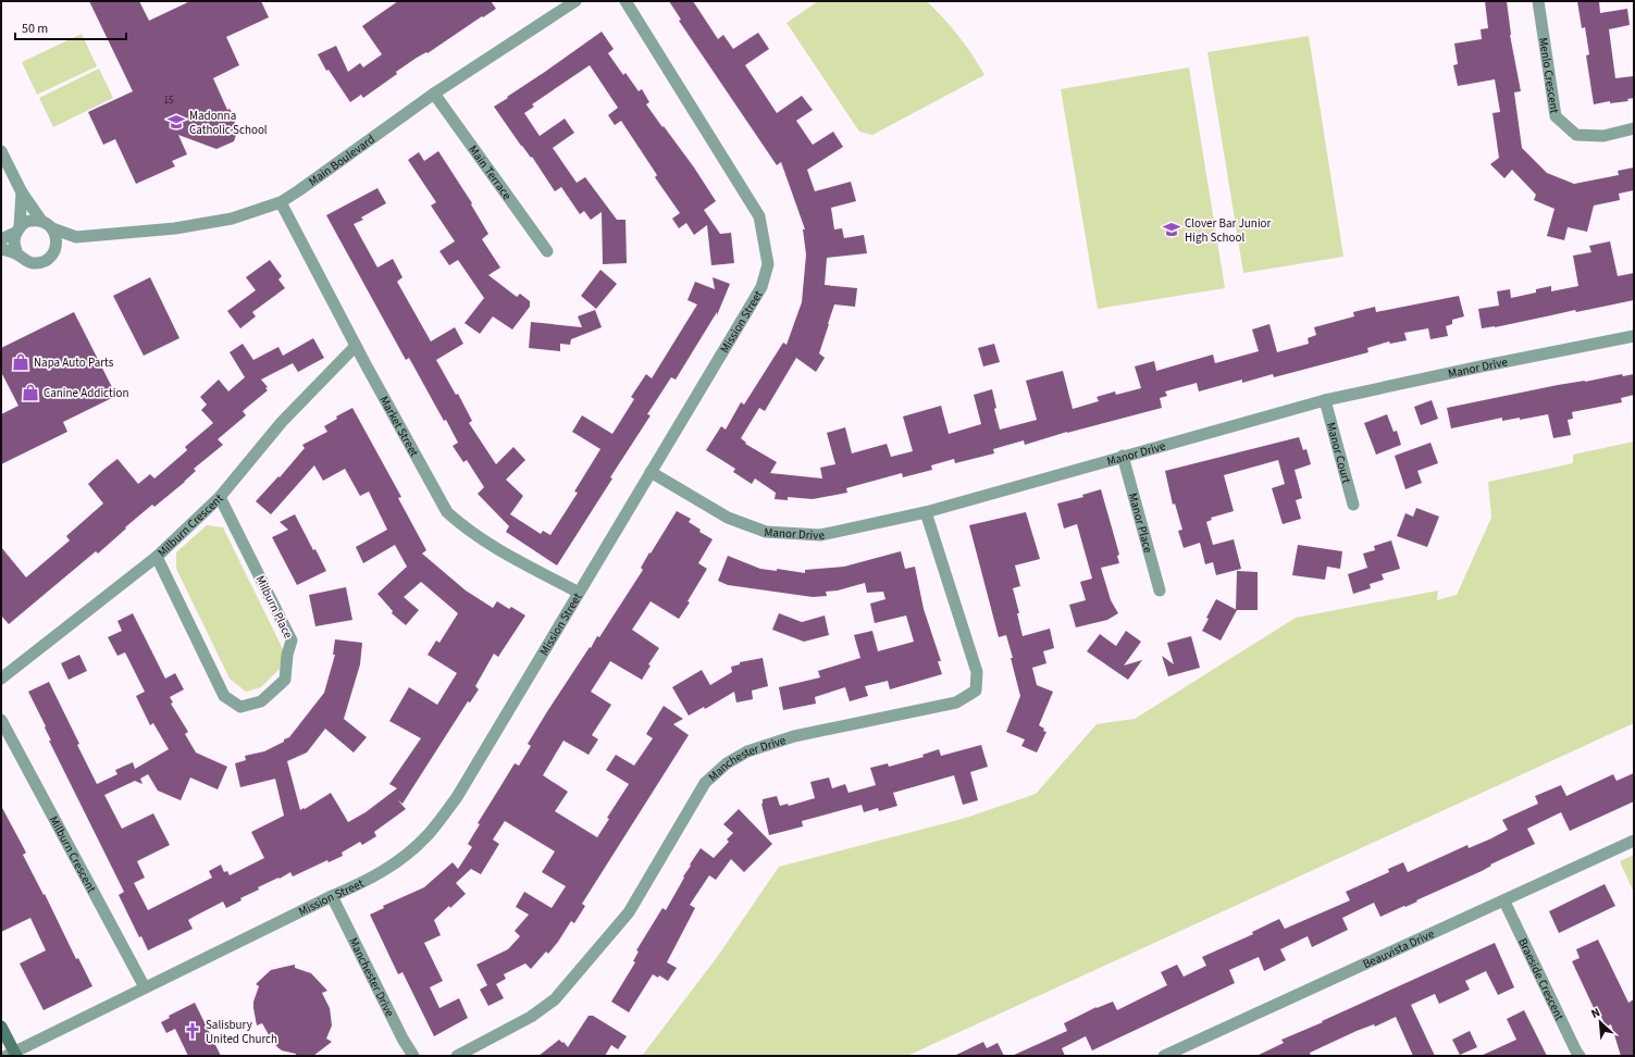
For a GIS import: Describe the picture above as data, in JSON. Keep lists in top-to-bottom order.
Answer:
{
  "streets": {
    "street": [
      "Menlo Crescent",
      "Main Boulevard",
      "Main Terrace",
      "Mission Street",
      "Manor Drive",
      "Market Street",
      "Manor Court",
      "Manor Place",
      "Milburn Crescent",
      "Milburn Place",
      "Manchester Drive",
      "Beauvista Drive",
      "Braeside Crescent"
    ]
  },
  "crossings": [
    ["Main Boulevard", "Main Terrace"],
    ["Main Boulevard", "Market Street"],
    ["Mission Street", "Manor Drive"],
    ["Mission Street", "Market Street"],
    ["Mission Street", "Milburn Crescent"],
    ["Mission Street", "Manchester Drive"],
    ["Manor Drive", "Manor Court"],
    ["Manor Drive", "Manor Place"],
    ["Manor Drive", "Manchester Drive"],
    ["Market Street", "Milburn Crescent"],
    ["Milburn Crescent", "Milburn Place"],
    ["Beauvista Drive", "Braeside Crescent"]
  ],
  "places": {
    "school or university": ["Madonna Catholic School", "Clover Bar Junior High School"],
    "shop": ["Napa Auto Parts", "Canine Addiction"],
    "church": ["Salisbury United Church"]
  },
  "house_numbers": ["15"],
  "scale_bar": "50 m",
  "north": "top left"
}
